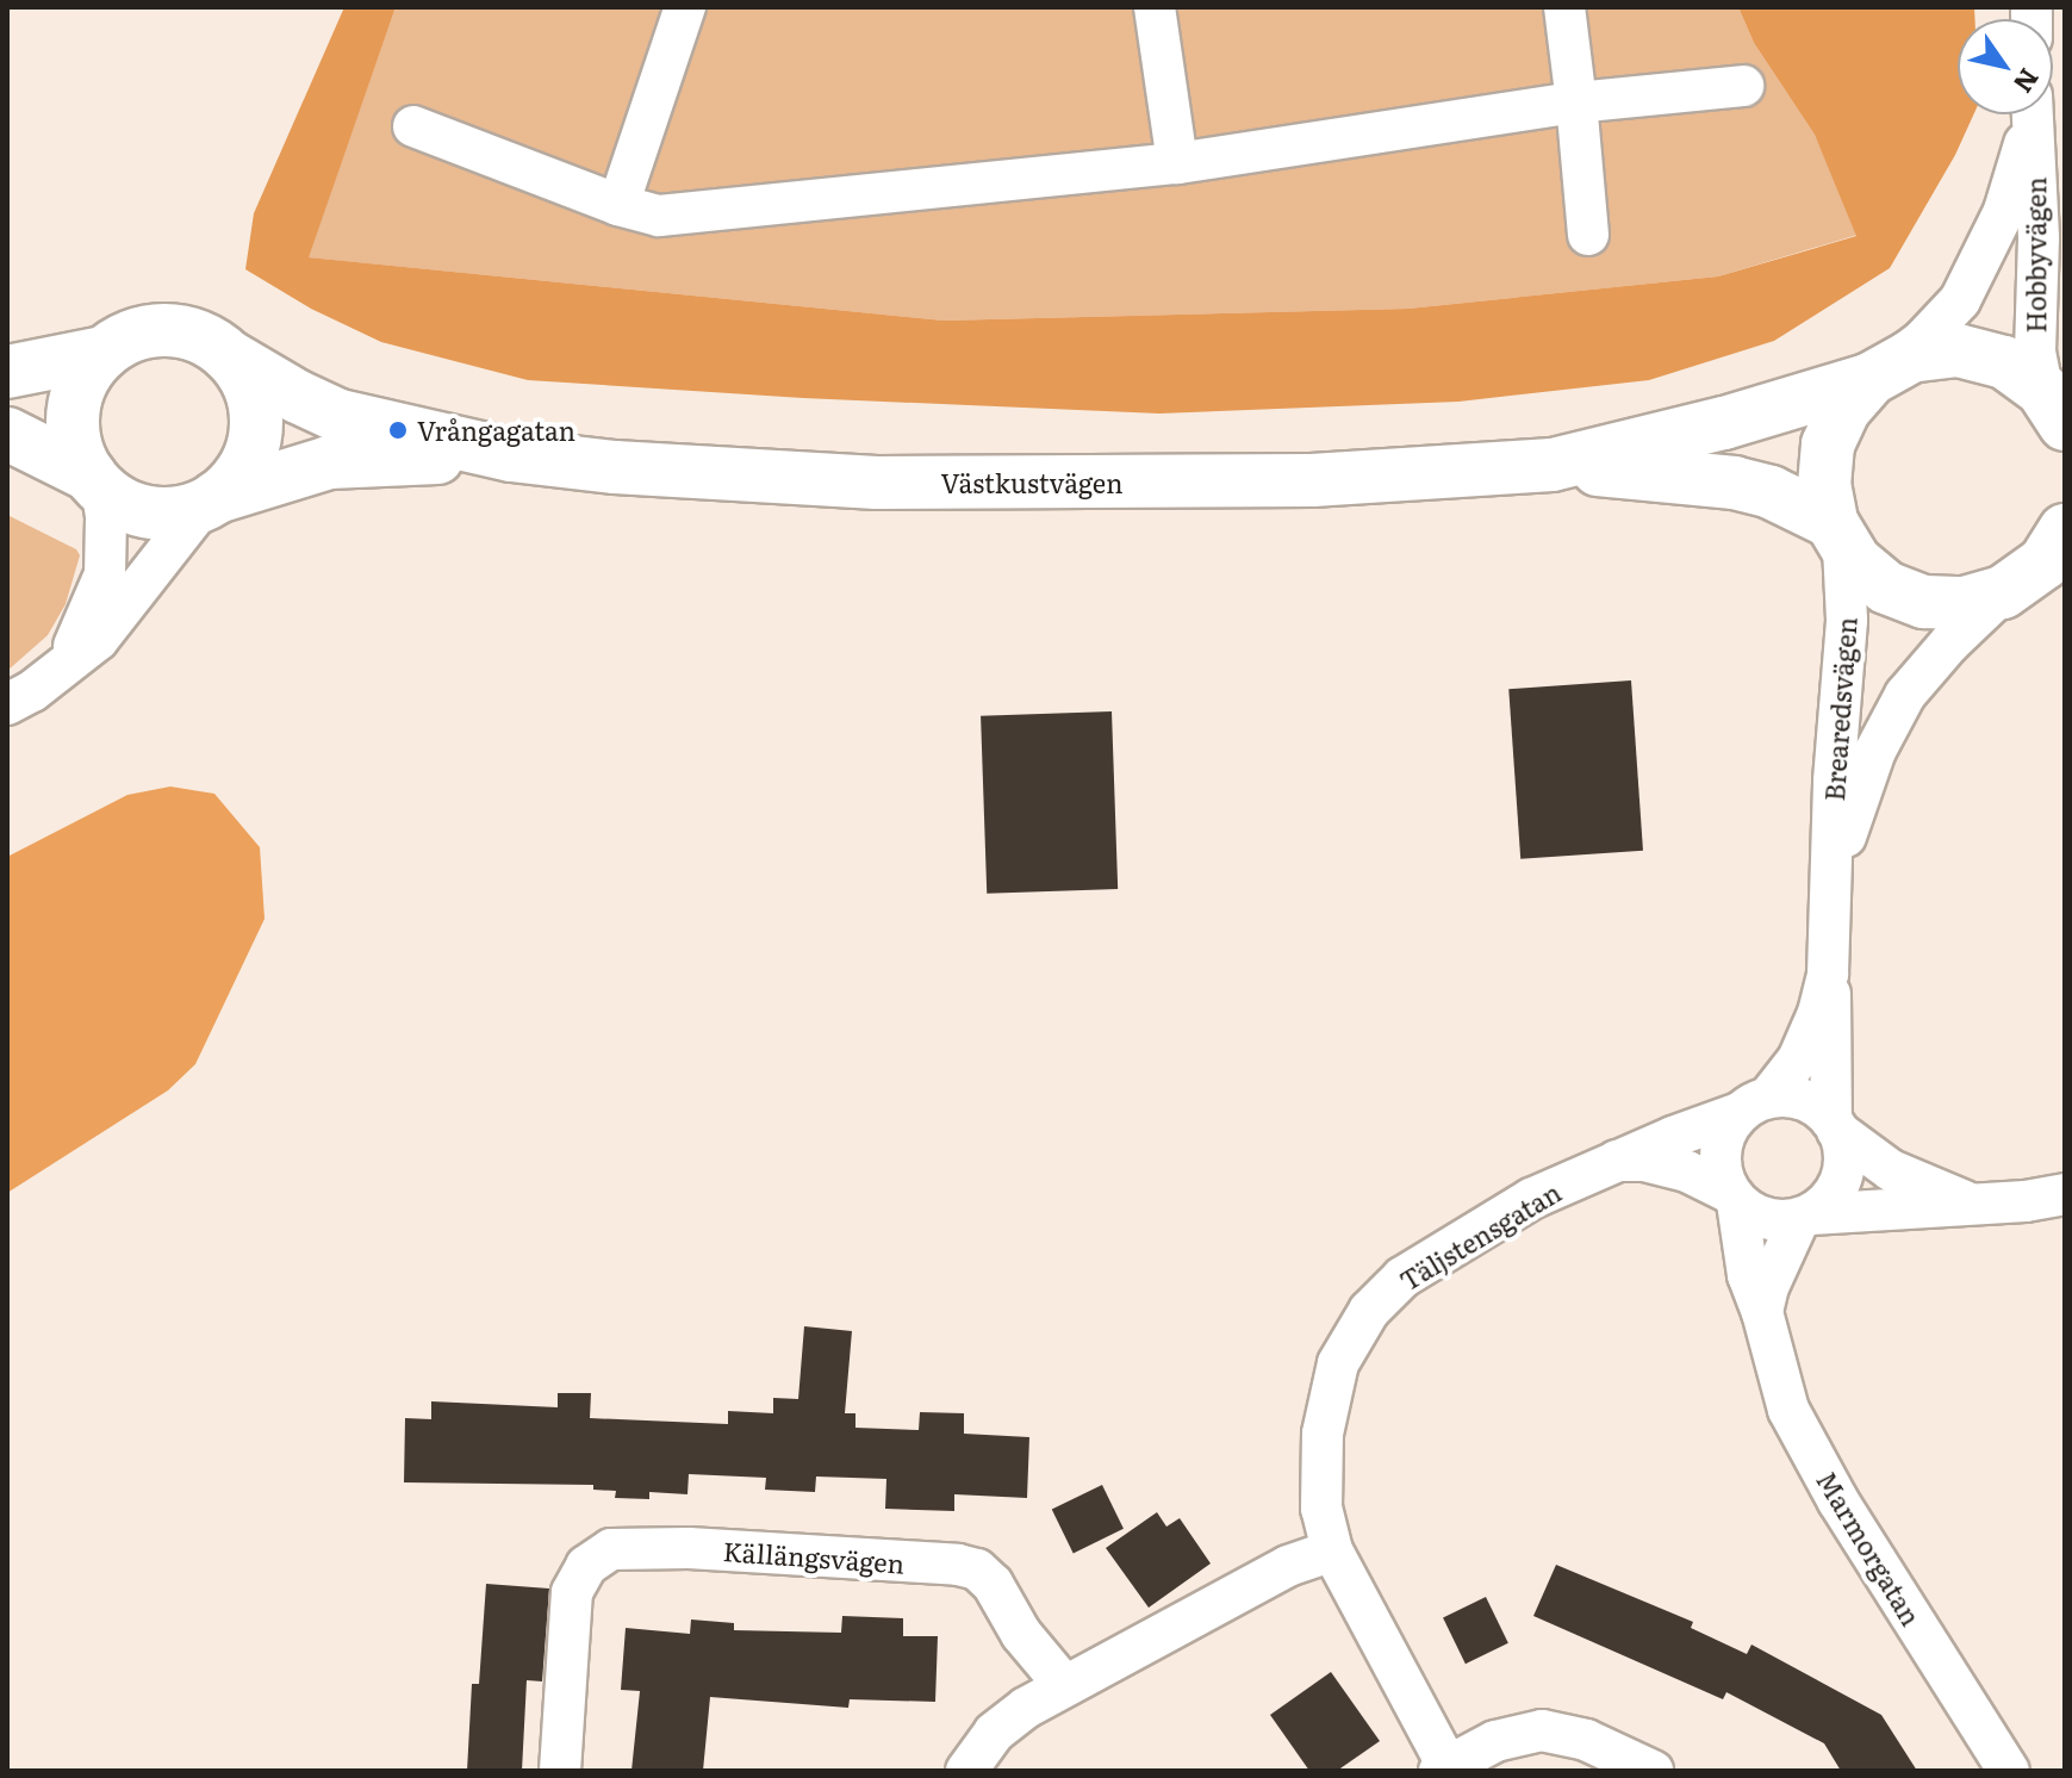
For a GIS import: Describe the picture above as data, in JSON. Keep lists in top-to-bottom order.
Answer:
{
  "streets": {
    "street": [
      "Hobbyvägen",
      "Västkustvägen",
      "Brearedsvägen",
      "Täljstensgatan",
      "Marmorgatan",
      "Källängsvägen"
    ]
  },
  "crossings": [
    ["Hobbyvägen", "Västkustvägen"],
    ["Västkustvägen", "Brearedsvägen"],
    ["Brearedsvägen", "Täljstensgatan"],
    ["Brearedsvägen", "Marmorgatan"],
    ["Täljstensgatan", "Marmorgatan"]
  ],
  "places": ["Vrångagatan"],
  "north": "bottom right"
}
